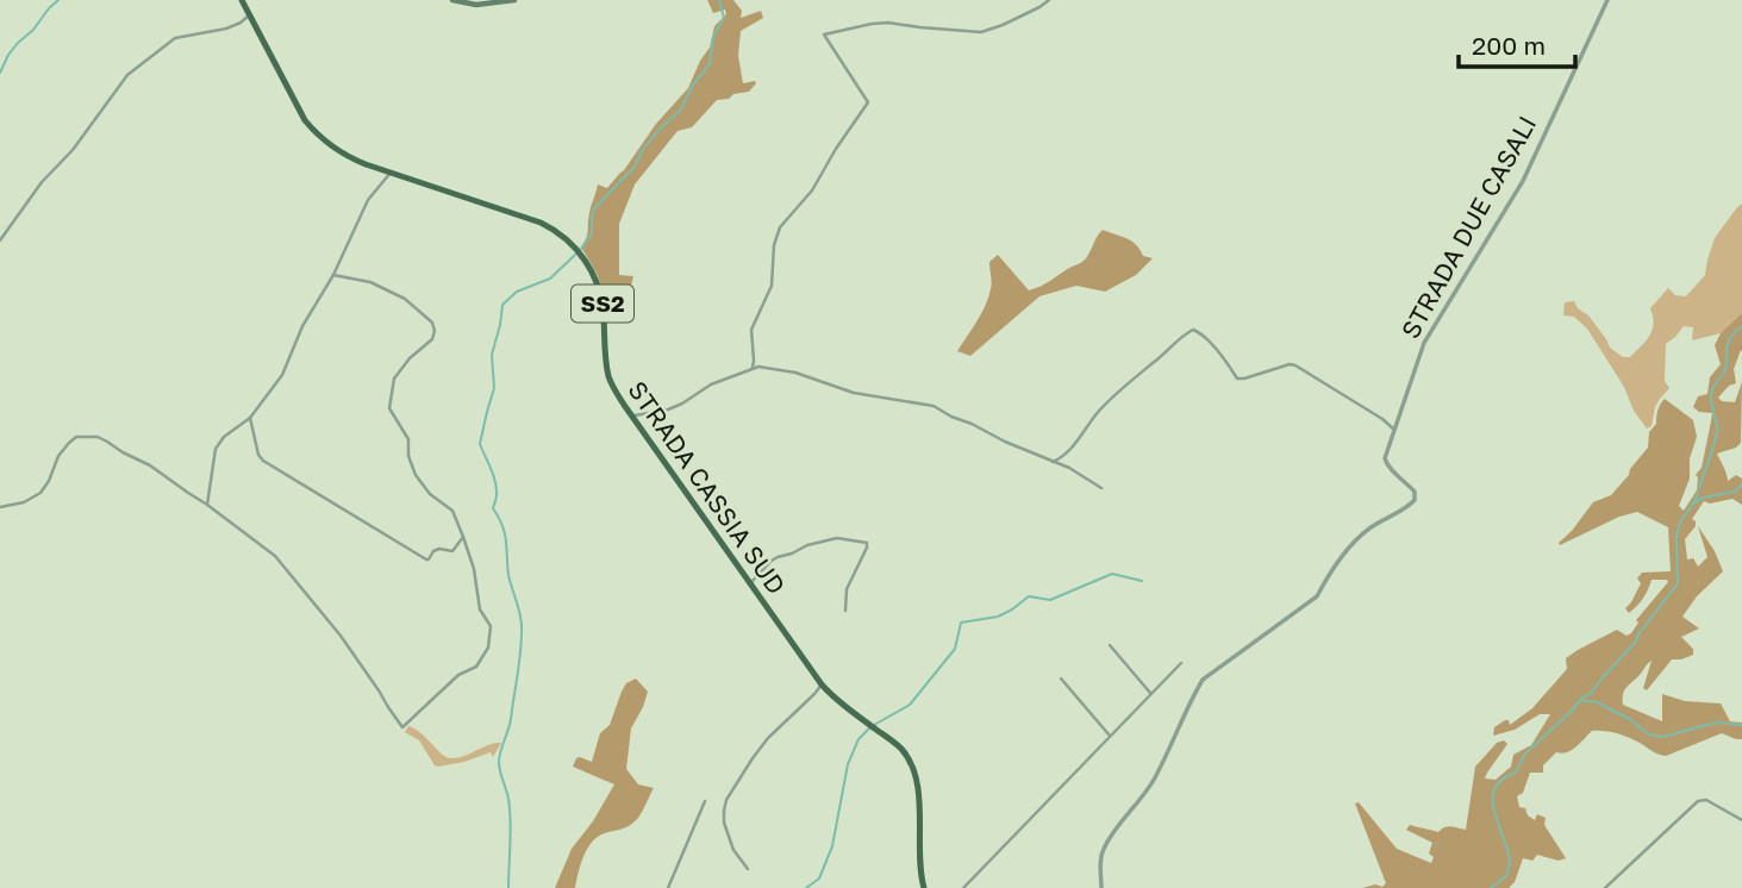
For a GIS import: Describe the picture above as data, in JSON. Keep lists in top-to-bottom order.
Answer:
{
  "streets": {
    "main road": ["SS2", "STRADA CASSIA SUD"],
    "street": ["STRADA DUE CASALI"]
  },
  "scale_bar": "200 m"
}
